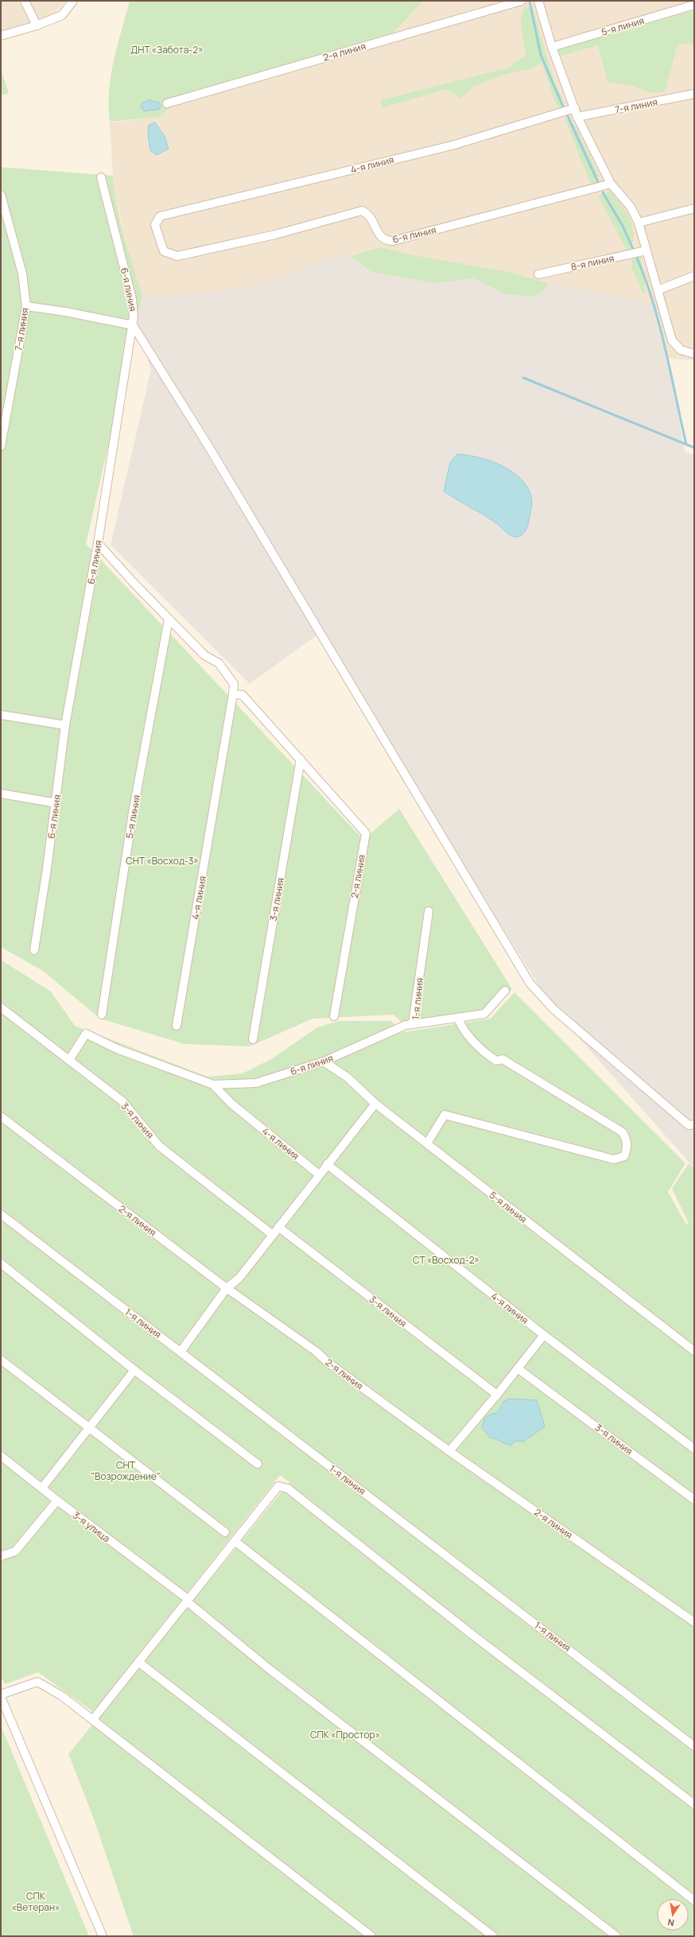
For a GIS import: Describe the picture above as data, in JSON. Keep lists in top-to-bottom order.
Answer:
{
  "streets": {
    "street": [
      "5-я линия",
      "2-я линия",
      "7-я линия",
      "4-я линия",
      "6-я линия",
      "8-я линия",
      "3-я линия",
      "1-я линия",
      "3-я улица"
    ]
  },
  "crossings": [
    ["5-я линия", "4-я линия"],
    ["5-я линия", "6-я линия"],
    ["2-я линия", "3-я линия"],
    ["4-я линия", "6-я линия"],
    ["4-я линия", "3-я линия"],
    ["6-я линия", "1-я линия"]
  ],
  "parks": [
    "ДНТ «Забота-2»",
    "СНТ «Восход-3»",
    "СТ «Восход-2»",
    "СНТ \"Возрождение\"",
    "СПК «Простор»",
    "СПК «Ветеран»"
  ],
  "north": "bottom"
}
